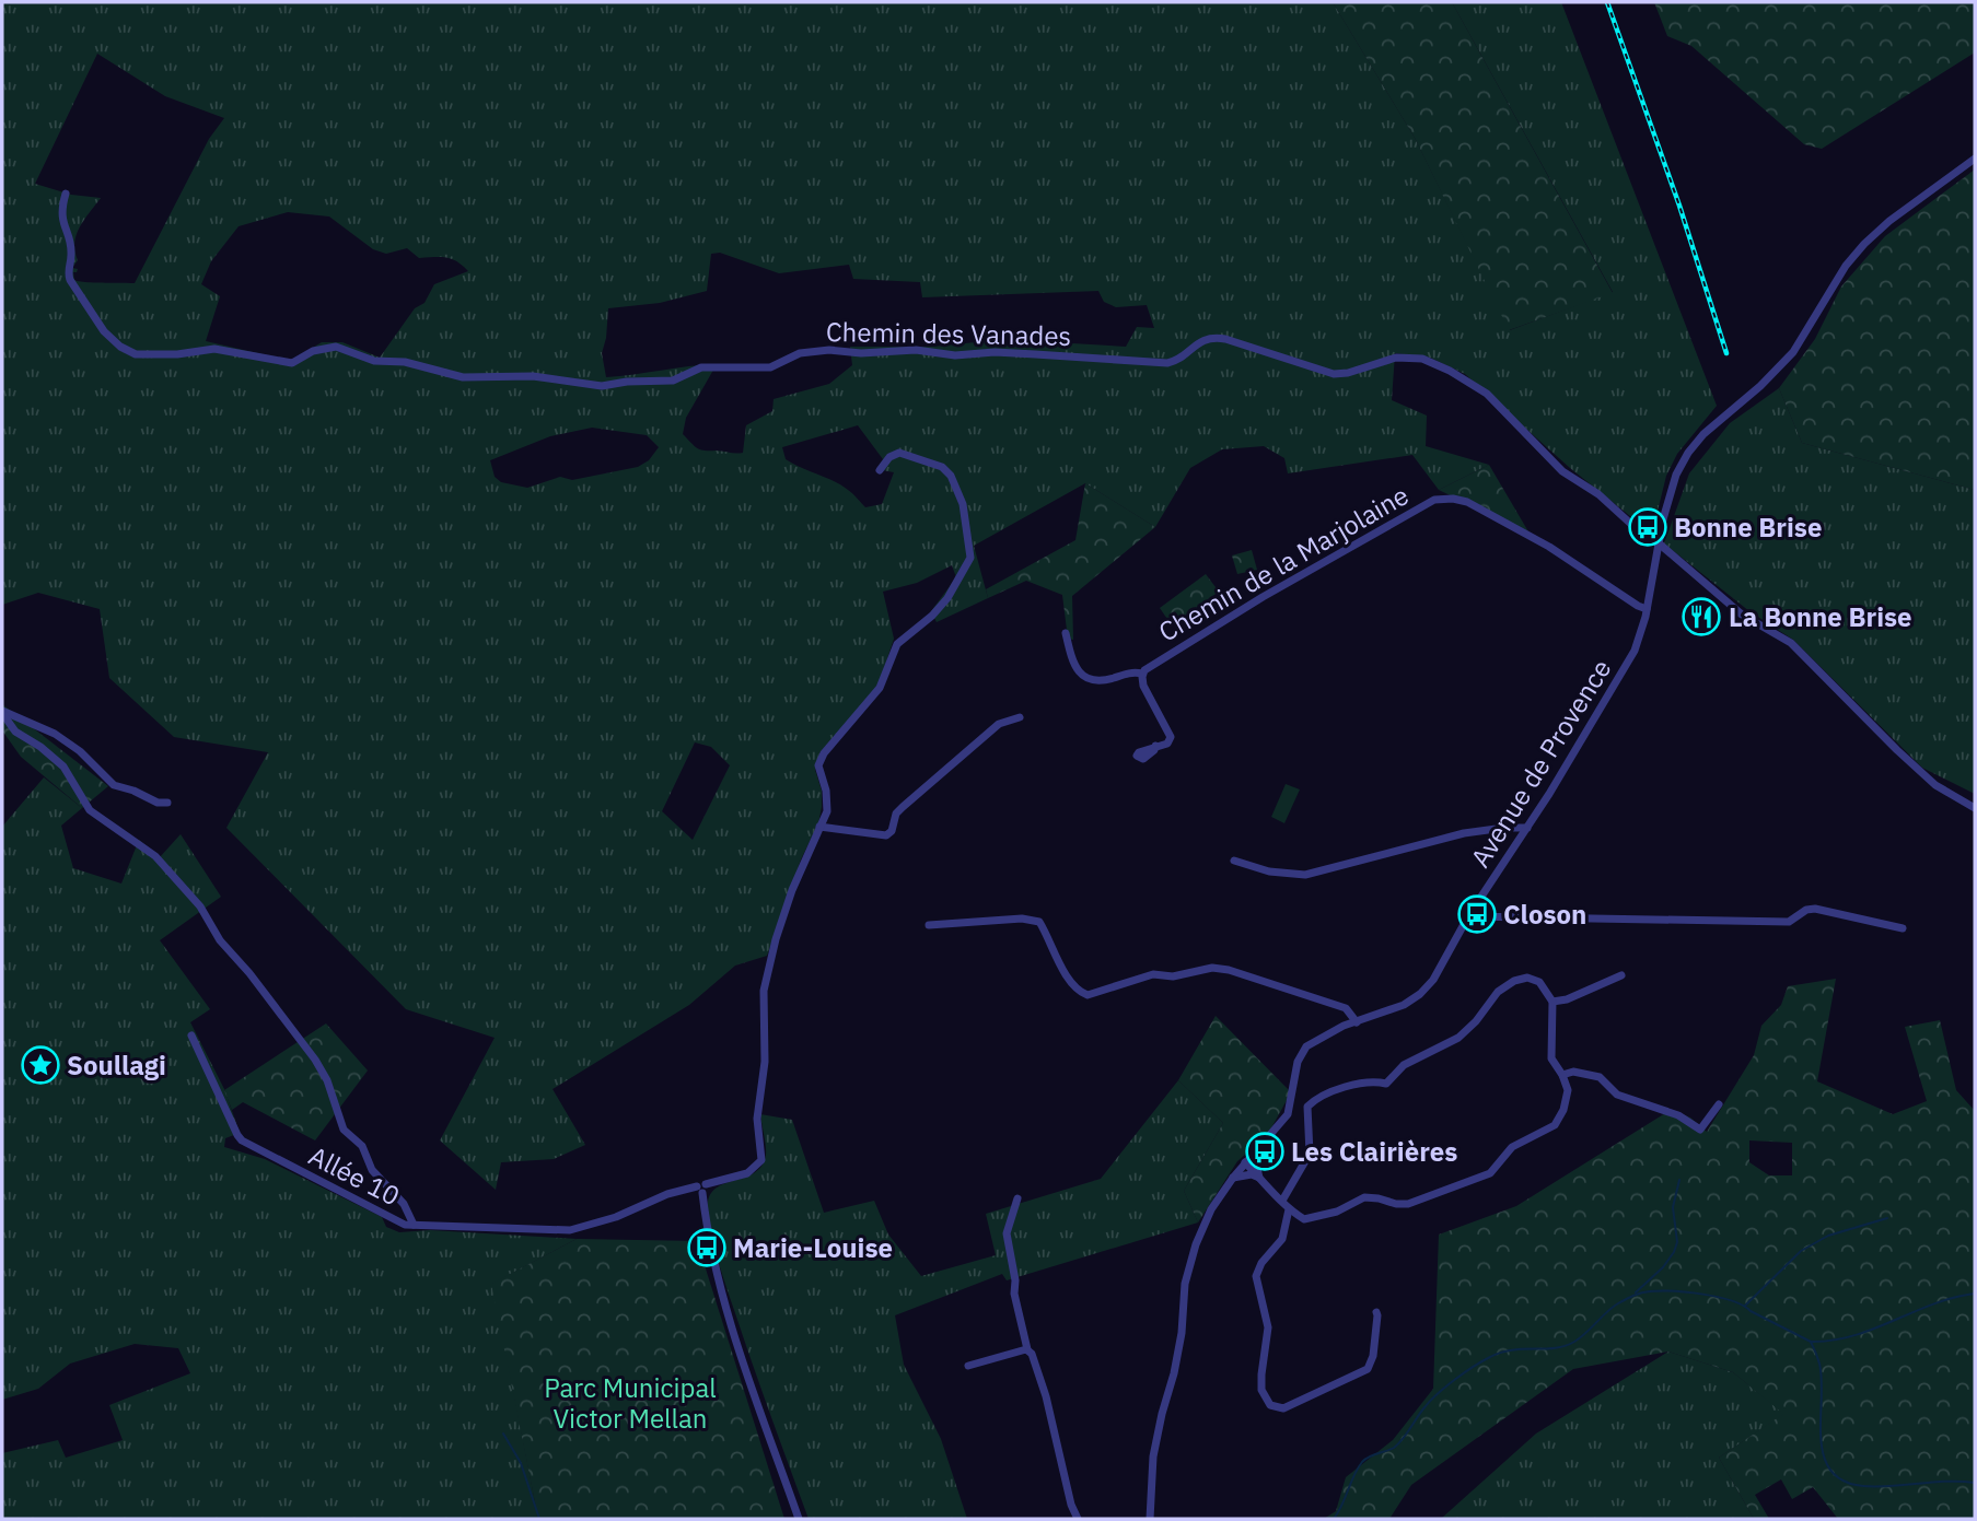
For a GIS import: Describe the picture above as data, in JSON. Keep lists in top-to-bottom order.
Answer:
{
  "streets": {
    "street": [
      "Chemin des Vanades",
      "Chemin de la Marjolaine",
      "Avenue de Provence",
      "Allée 10"
    ]
  },
  "crossings": [
    ["Chemin des Vanades", "Avenue de Provence"],
    ["Chemin de la Marjolaine", "Avenue de Provence"]
  ],
  "parks": ["Parc Municipal Victor Mellan"],
  "places": {
    "bus stop": [
      "Bonne Brise",
      "Closon",
      "Les Clairières",
      "Marie-Louise"
    ],
    "restaurant": ["La Bonne Brise"],
    "place": ["Soullagi"]
  }
}
